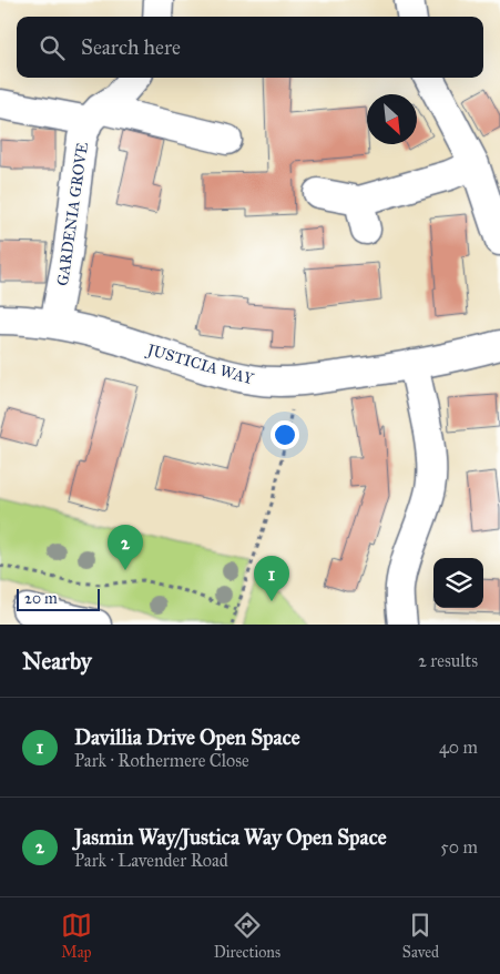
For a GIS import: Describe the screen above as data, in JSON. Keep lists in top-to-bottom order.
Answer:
{
  "streets": {
    "street": ["GARDENIA GROVE", "JUSTICIA WAY"]
  },
  "crossings": [
    ["GARDENIA GROVE", "JUSTICIA WAY"]
  ],
  "scale_bar": "20 m",
  "north": "bottom right",
  "page": {
    "search": "Search here",
    "pins": ["2", "1"],
    "scale": "20 m",
    "heading": ["Nearby", "2 results"],
    "list": [
      {
        "mark": "1",
        "name": "Davillia Drive Open Space",
        "note": "Park · Rothermere Close",
        "value": "40 m"
      },
      {
        "mark": "2",
        "name": "Jasmin Way/Justica Way Open Space",
        "note": "Park · Lavender Road",
        "value": "50 m"
      }
    ],
    "nav": ["Map", "Directions", "Saved"]
  }
}
